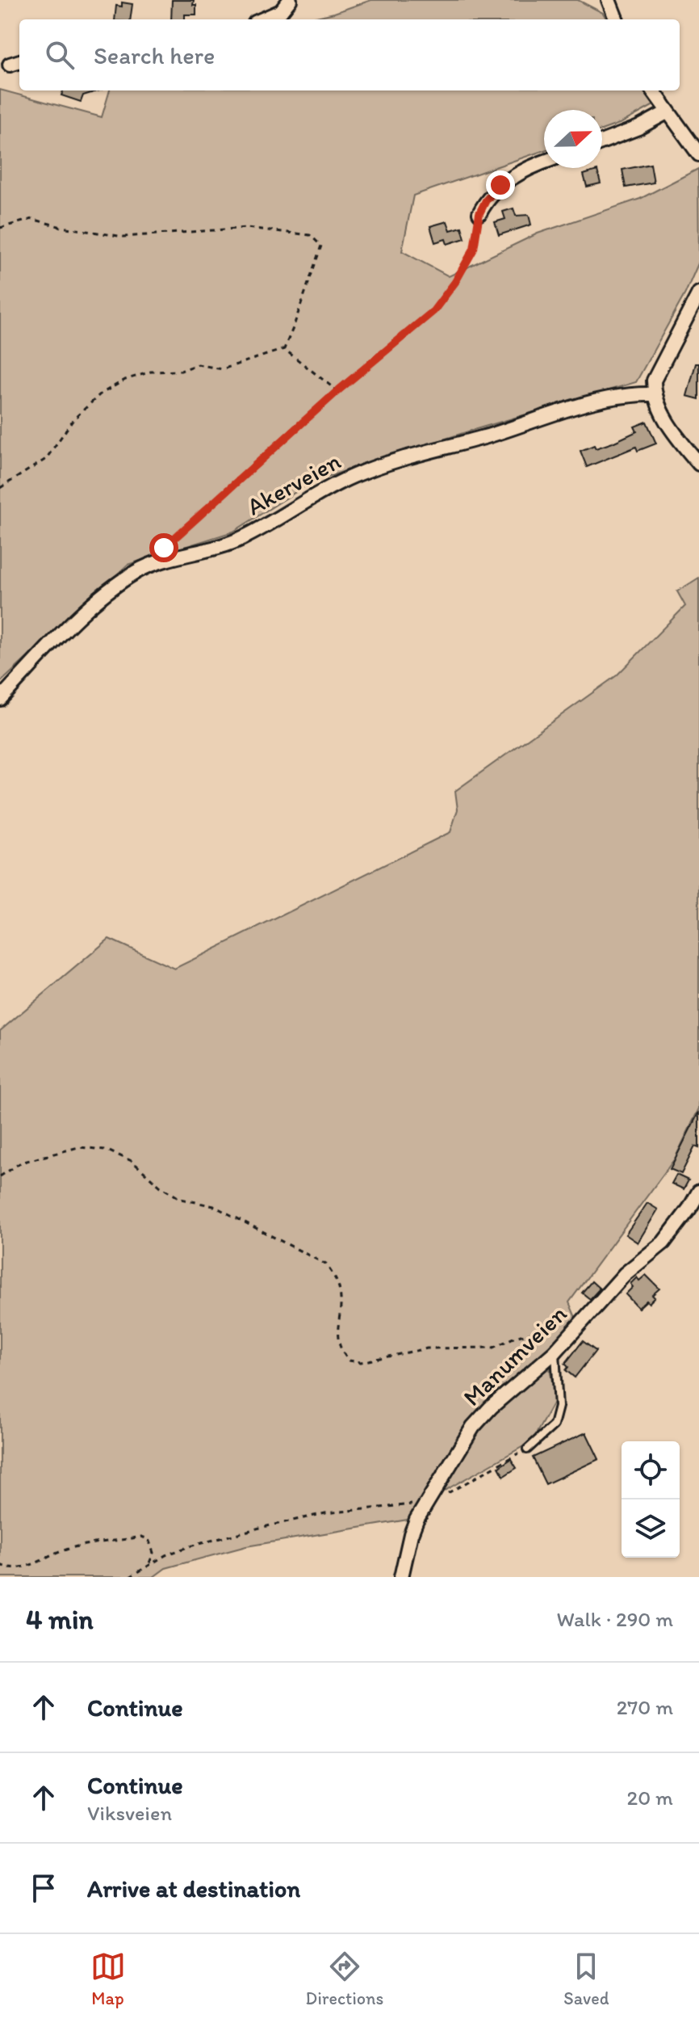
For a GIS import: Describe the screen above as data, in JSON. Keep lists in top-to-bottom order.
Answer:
{
  "streets": {
    "street": ["Akerveien", "Manumveien"]
  },
  "north": "right",
  "page": {
    "search": "Search here",
    "heading": ["4 min", "Walk · 290 m"],
    "list": [
      ["Continue", "270 m"],
      ["Continue", "Viksveien", "20 m"],
      "Arrive at destination"
    ],
    "nav": ["Map", "Directions", "Saved"]
  }
}
